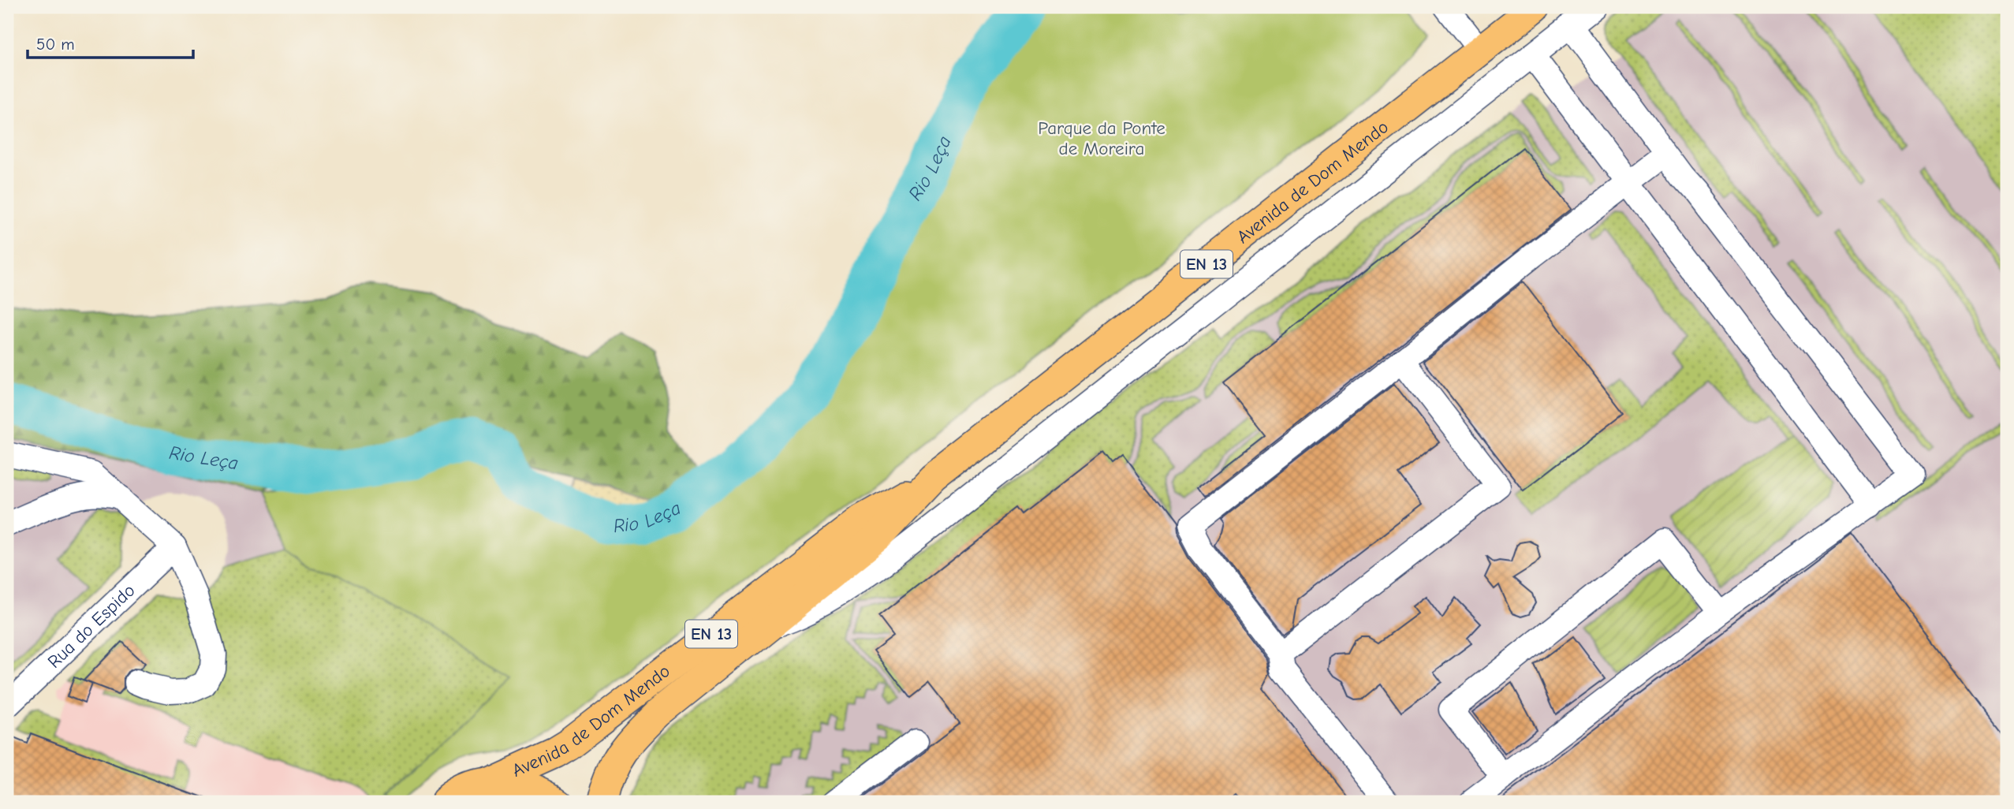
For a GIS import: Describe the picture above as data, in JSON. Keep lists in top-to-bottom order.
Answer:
{
  "streets": {
    "main road": ["Avenida de Dom Mendo", "EN 13"],
    "lane": ["Rua do Espido"]
  },
  "crossings": [
    ["Avenida de Dom Mendo", "EN 13"]
  ],
  "water": ["Rio Leça"],
  "parks": ["Parque da Ponte de Moreira"],
  "scale_bar": "50 m"
}
